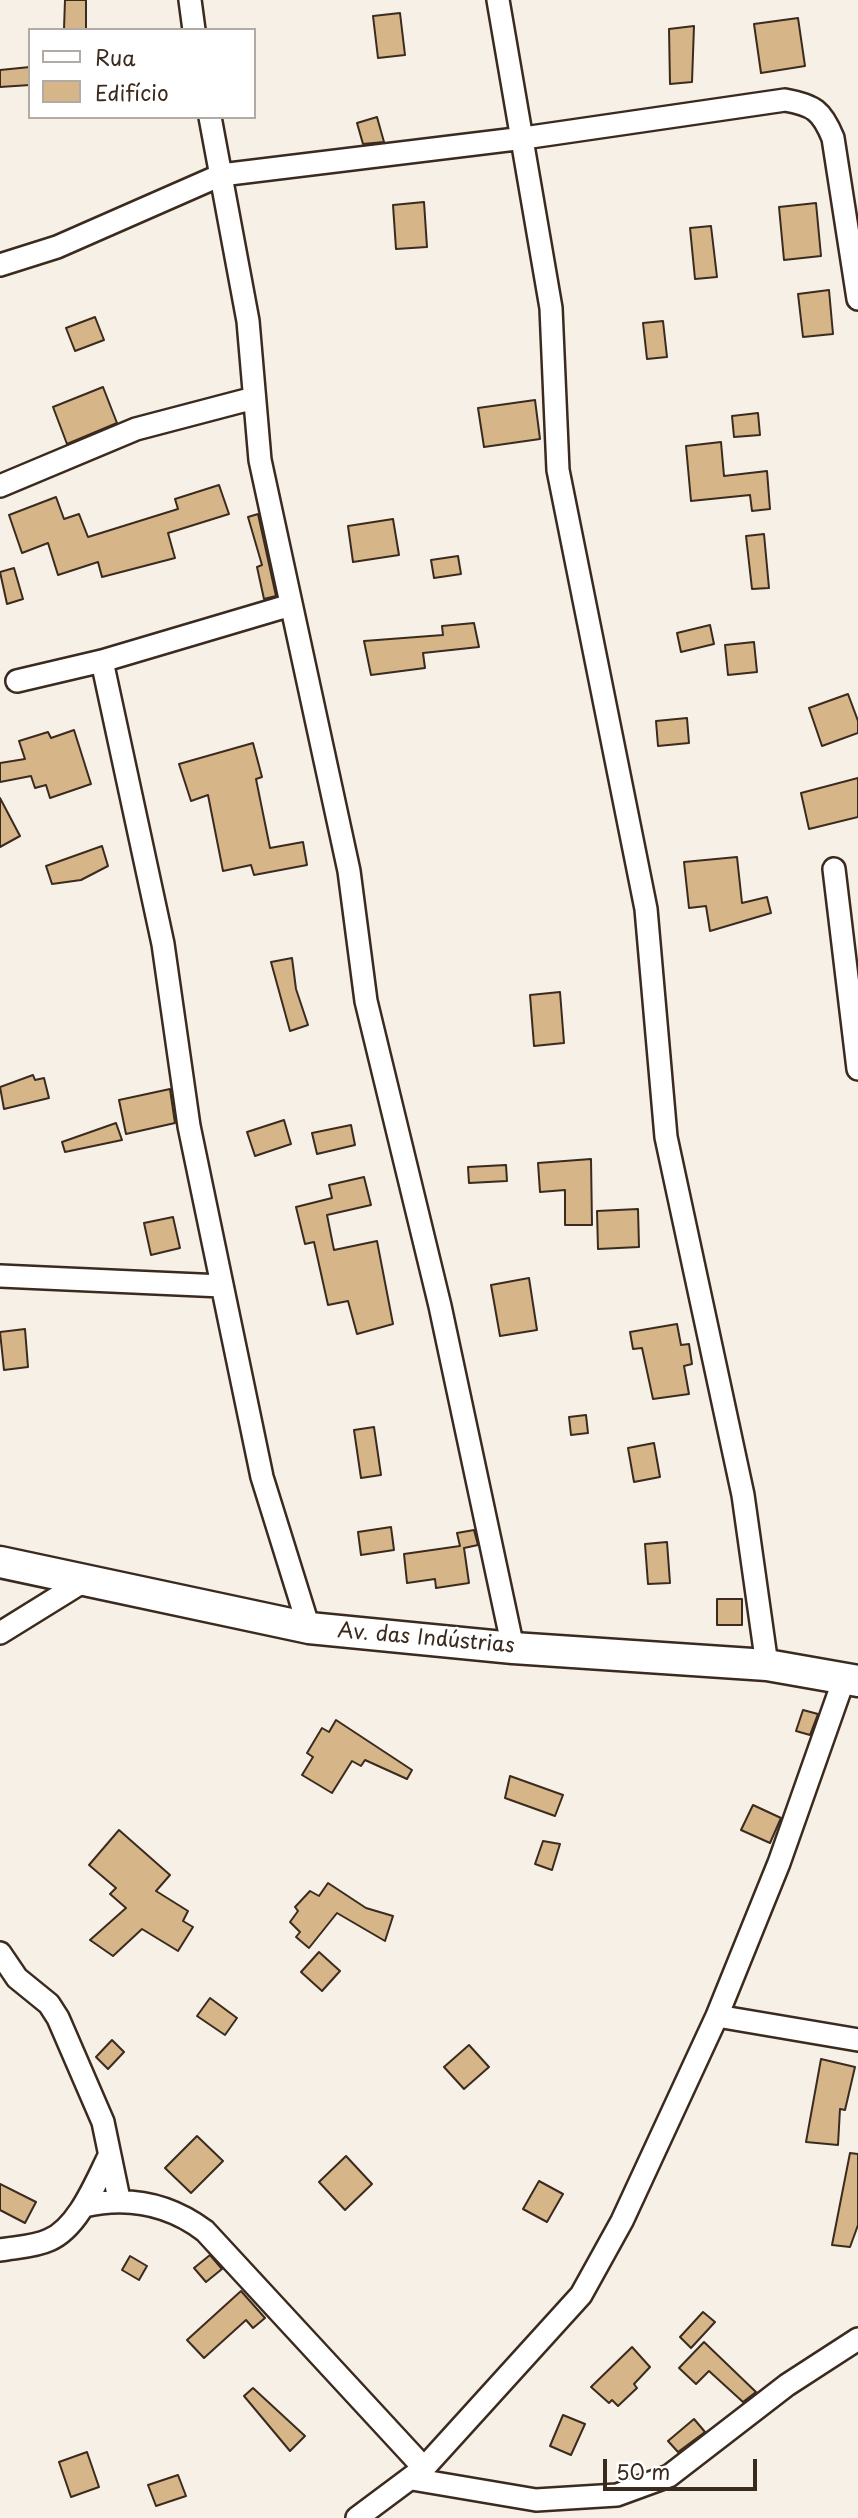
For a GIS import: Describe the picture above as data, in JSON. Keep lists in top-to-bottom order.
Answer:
{
  "streets": {
    "street": ["Av. das Indústrias"]
  },
  "legend": ["Rua", "Edifício"],
  "scale_bar": "50 m"
}
